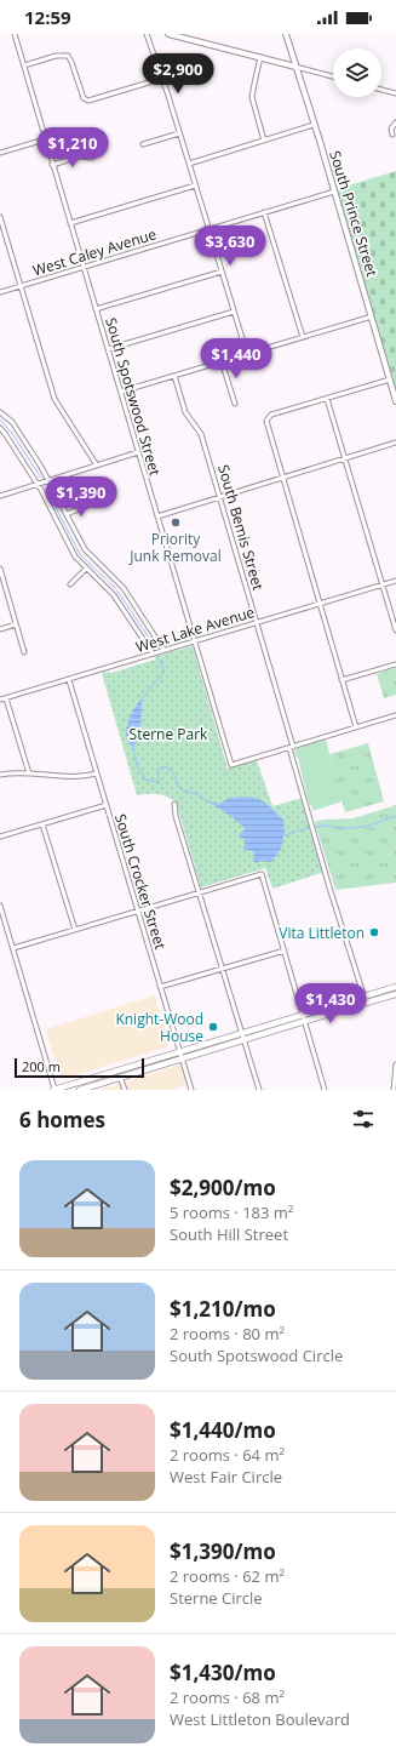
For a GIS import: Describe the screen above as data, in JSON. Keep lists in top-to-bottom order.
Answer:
{
  "streets": {
    "street": [
      "South Prince Street",
      "West Caley Avenue",
      "South Spotswood Street",
      "South Bemis Street",
      "West Lake Avenue",
      "South Crocker Street"
    ]
  },
  "crossings": [
    ["South Prince Street", "West Caley Avenue"],
    ["West Caley Avenue", "South Spotswood Street"],
    ["South Spotswood Street", "South Bemis Street"],
    ["South Spotswood Street", "West Lake Avenue"],
    ["South Bemis Street", "West Lake Avenue"],
    ["West Lake Avenue", "South Crocker Street"]
  ],
  "parks": ["Sterne Park"],
  "places": ["Priority Junk Removal", "Vita Littleton", "Knight-Wood House"],
  "scale_bar": "200 m",
  "page": {
    "status": "12:59",
    "price": [
      "$2,900",
      "$1,210",
      "$3,630",
      "$1,440",
      "$1,390",
      "$1,430"
    ],
    "scale": "200 m",
    "heading": "6 homes",
    "list": [
      {
        "name": "$2,900/mo",
        "note": "5 rooms · 183 m² · South Hill Street"
      },
      {
        "name": "$1,210/mo",
        "note": "2 rooms · 80 m² · South Spotswood Circle"
      },
      {
        "name": "$1,440/mo",
        "note": "2 rooms · 64 m² · West Fair Circle"
      },
      {
        "name": "$1,390/mo",
        "note": "2 rooms · 62 m² · Sterne Circle"
      },
      {
        "name": "$1,430/mo",
        "note": "2 rooms · 68 m² · West Littleton Boulevard"
      }
    ]
  }
}
